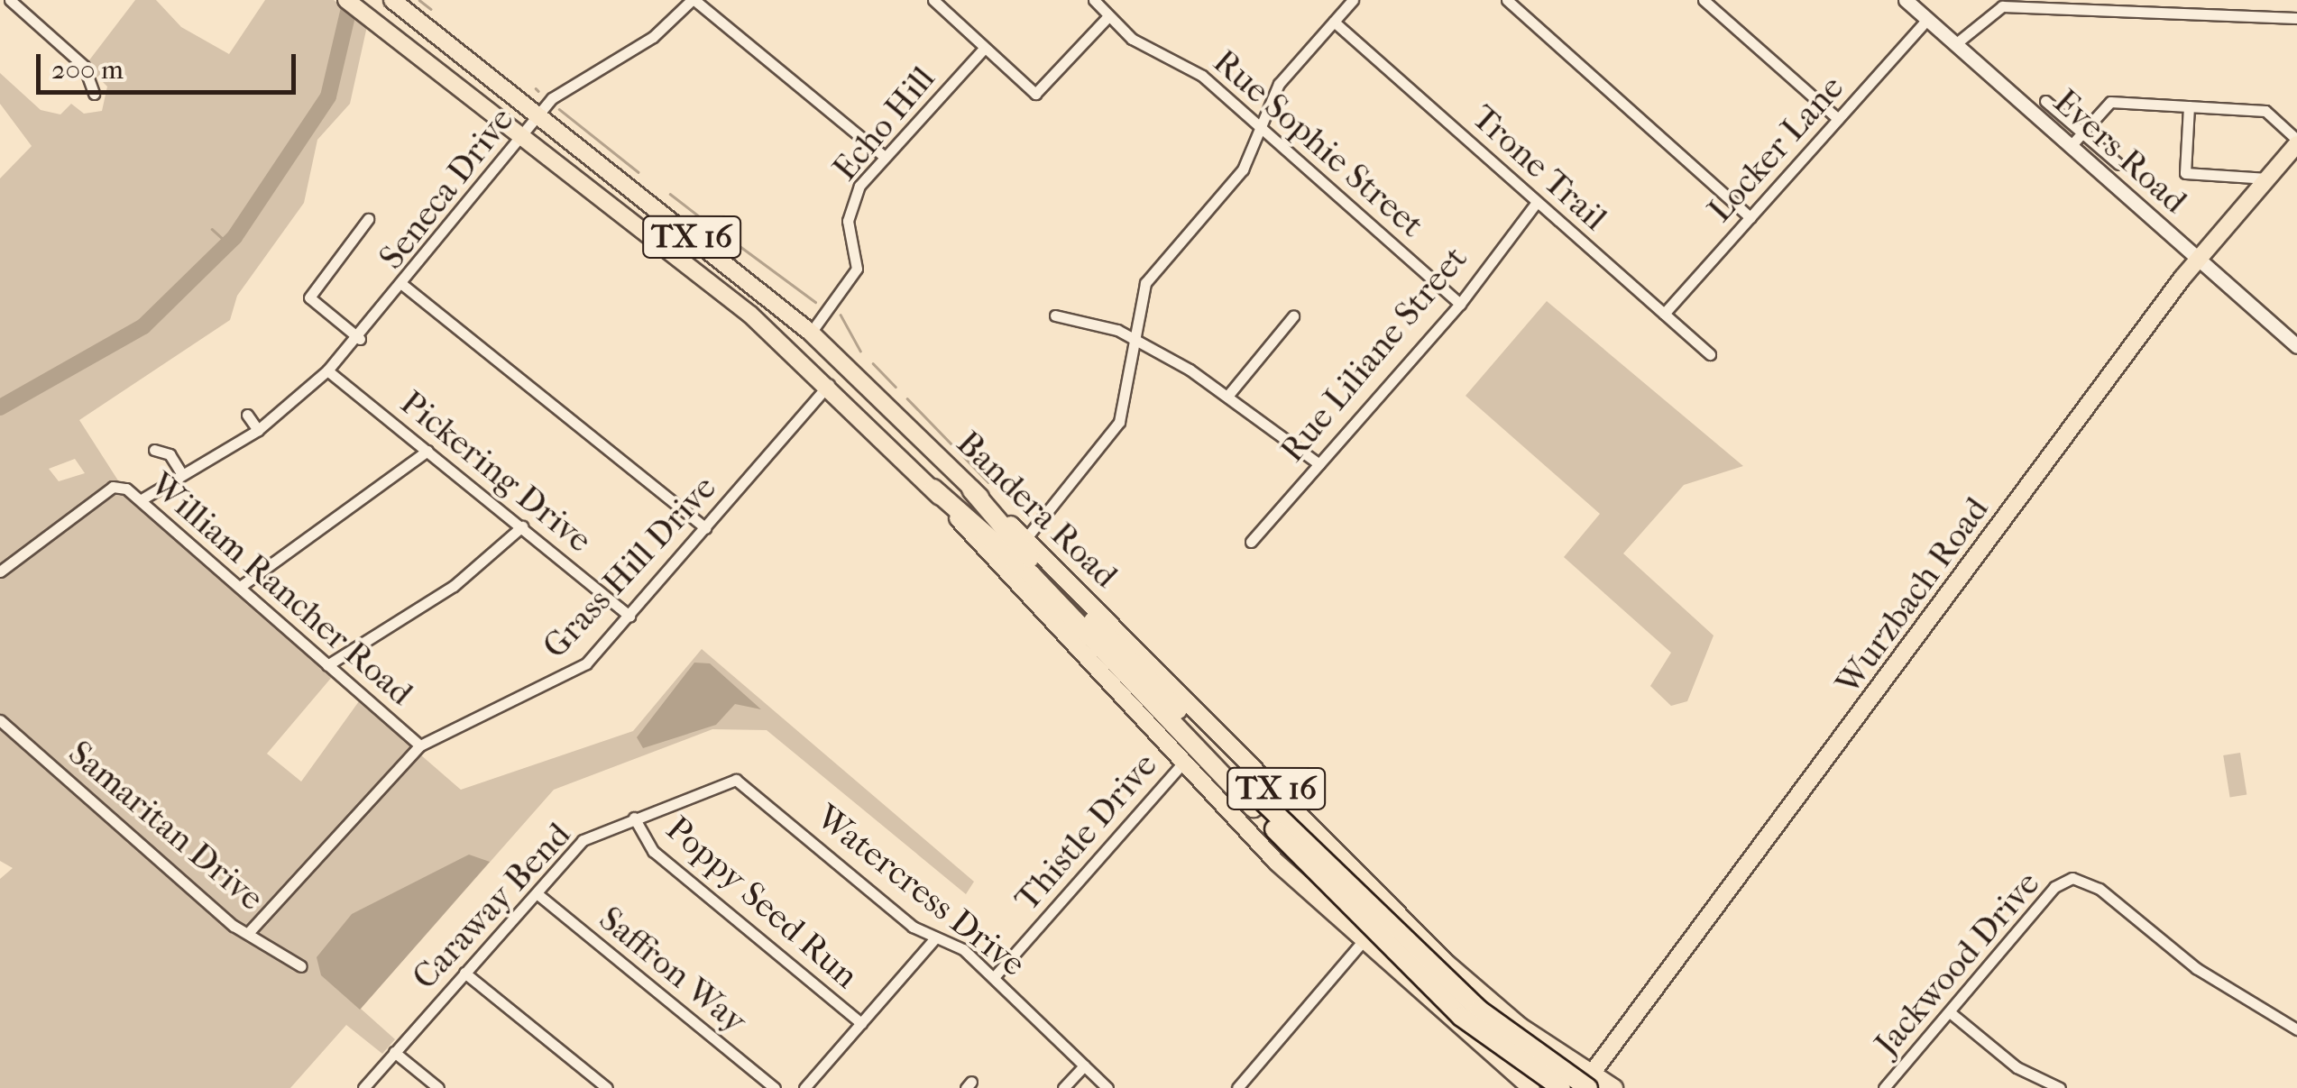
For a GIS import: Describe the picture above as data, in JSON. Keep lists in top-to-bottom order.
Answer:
{
  "streets": {
    "main road": [
      "Evers Road",
      "TX 16",
      "Bandera Road",
      "Wurzbach Road"
    ],
    "street": [
      "Echo Hill",
      "Rue Sophie Street",
      "Locker Lane",
      "Trone Trail",
      "Seneca Drive",
      "Rue Liliane Street",
      "Pickering Drive",
      "Grass Hill Drive",
      "William Rancher Road",
      "Samaritan Drive",
      "Thistle Drive",
      "Watercress Drive",
      "Poppy Seed Run",
      "Caraway Bend",
      "Jackwood Drive",
      "Saffron Way"
    ]
  },
  "crossings": [
    ["Echo Hill", "Bandera Road"],
    ["Rue Sophie Street", "Rue Liliane Street"],
    ["Locker Lane", "Evers Road"],
    ["Locker Lane", "Trone Trail"],
    ["Evers Road", "Wurzbach Road"],
    ["Trone Trail", "Rue Liliane Street"],
    ["Seneca Drive", "Pickering Drive"],
    ["Seneca Drive", "Bandera Road"],
    ["Seneca Drive", "William Rancher Road"],
    ["Pickering Drive", "Grass Hill Drive"],
    ["Bandera Road", "Grass Hill Drive"],
    ["Bandera Road", "Wurzbach Road"],
    ["Bandera Road", "Thistle Drive"],
    ["Grass Hill Drive", "William Rancher Road"],
    ["Grass Hill Drive", "Samaritan Drive"],
    ["Thistle Drive", "Watercress Drive"],
    ["Watercress Drive", "Caraway Bend"],
    ["Poppy Seed Run", "Caraway Bend"],
    ["Caraway Bend", "Saffron Way"]
  ],
  "scale_bar": "200 m"
}
